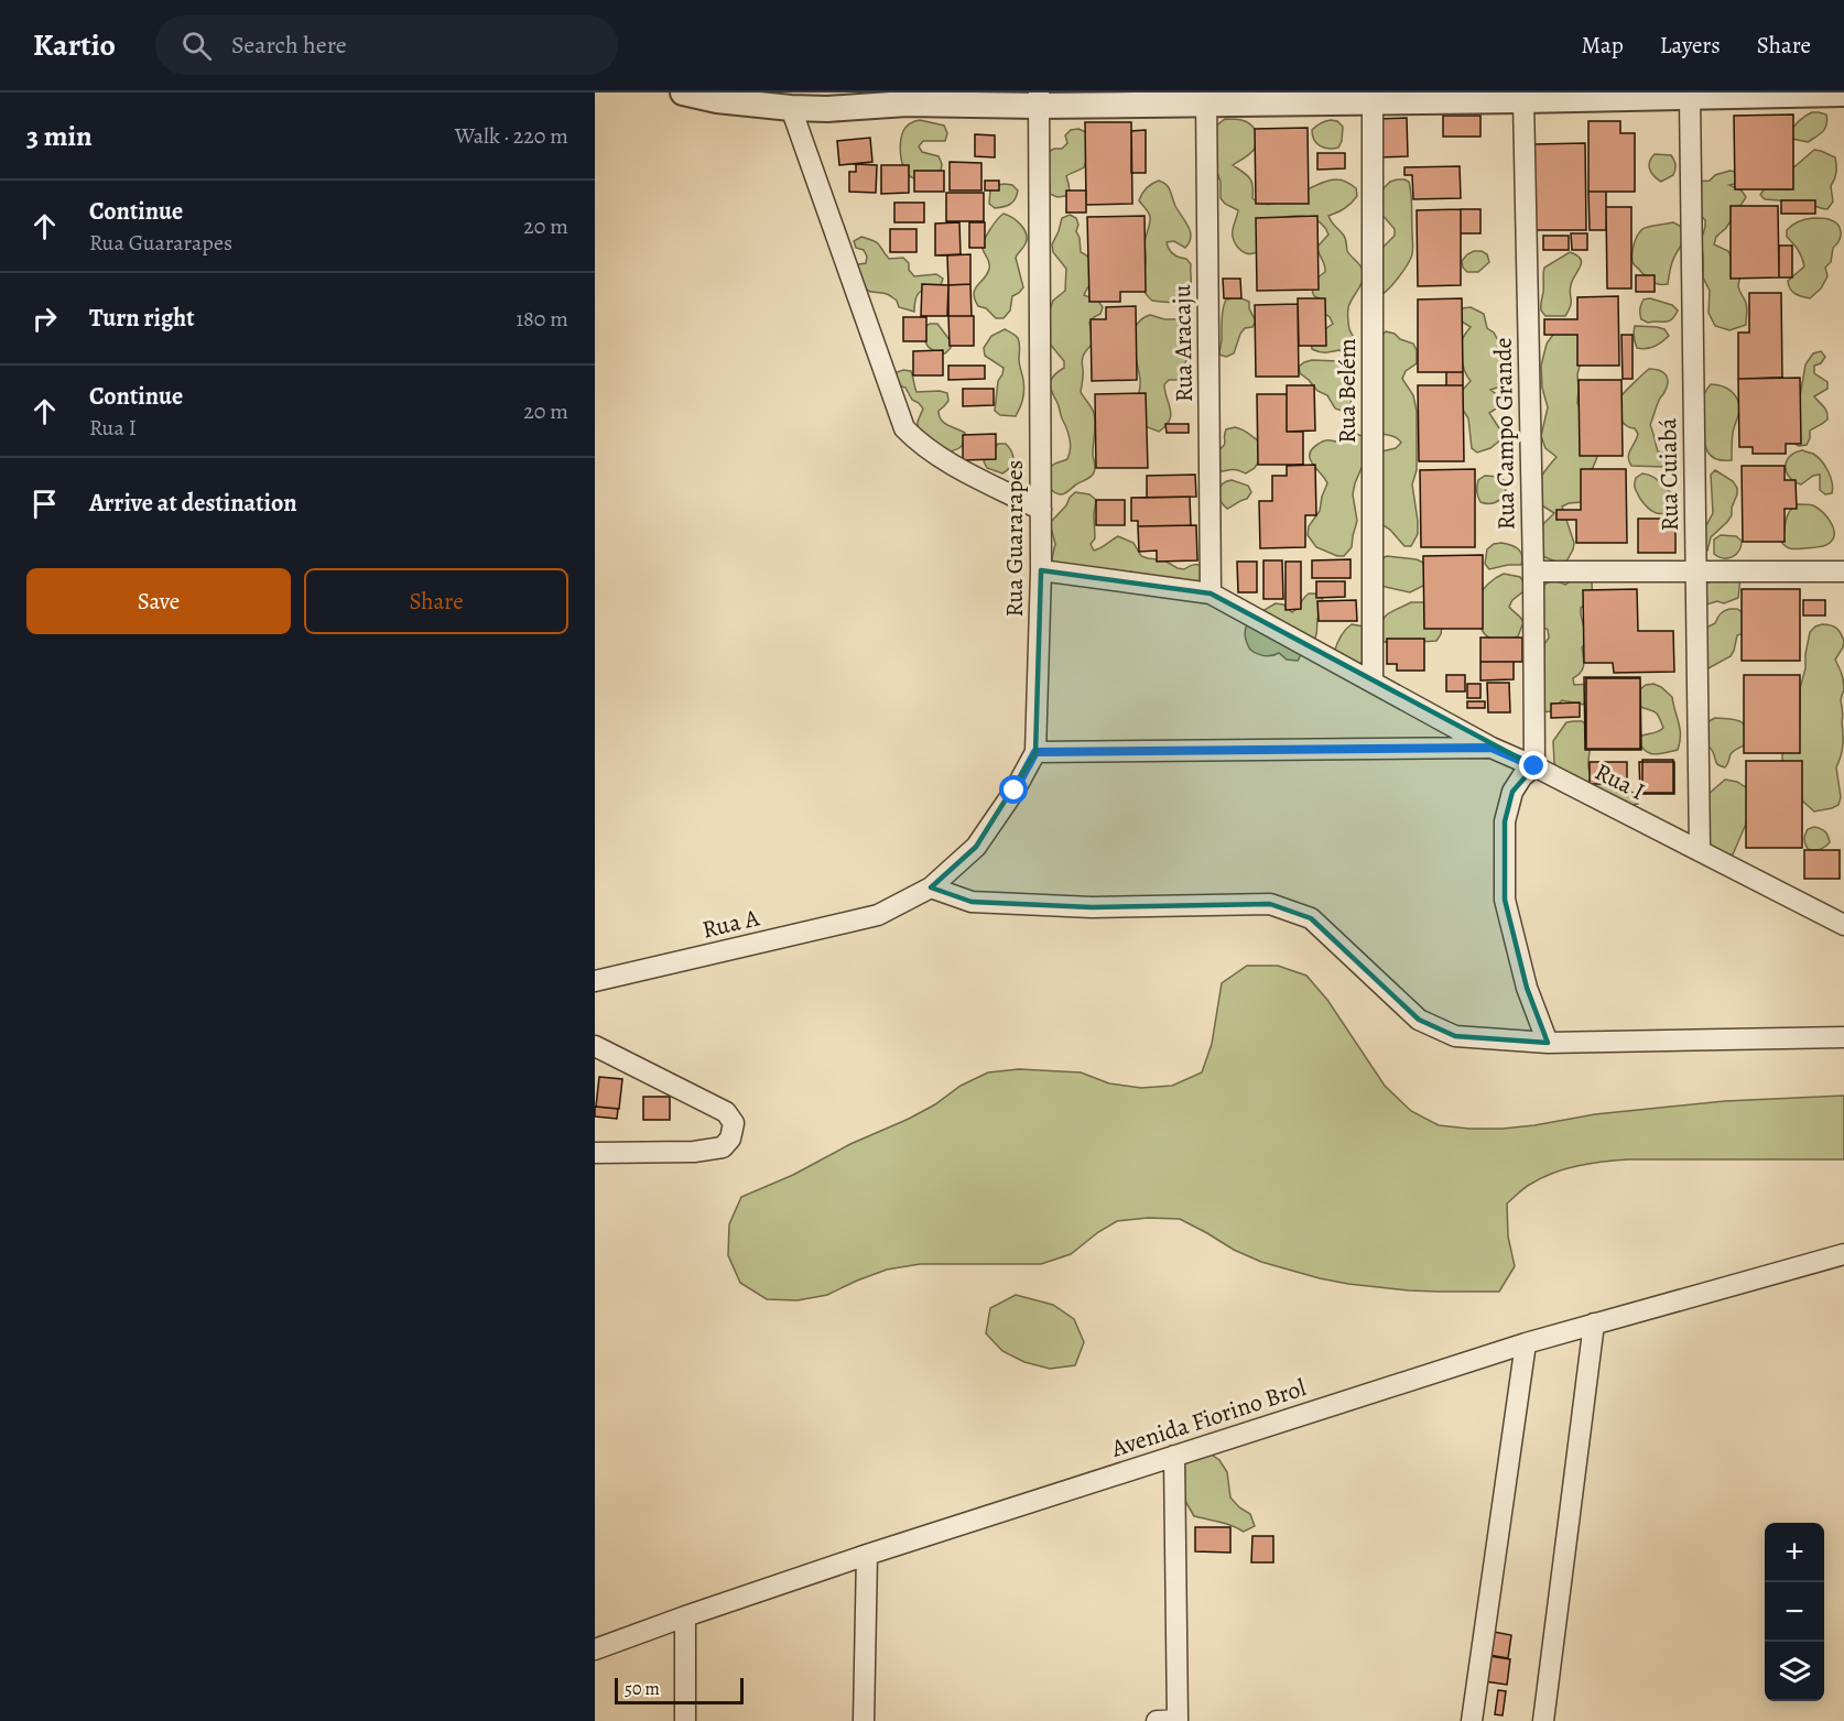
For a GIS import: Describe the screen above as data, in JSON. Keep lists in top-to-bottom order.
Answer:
{
  "streets": {
    "street": [
      "Rua Aracaju",
      "Rua Belém",
      "Rua Campo Grande",
      "Rua Cuiabá",
      "Rua Guararapes",
      "Rua I",
      "Rua A",
      "Avenida Fiorino Brol"
    ]
  },
  "crossings": [
    ["Rua Aracaju", "Rua I"],
    ["Rua Belém", "Rua I"],
    ["Rua Campo Grande", "Rua I"],
    ["Rua Cuiabá", "Rua I"],
    ["Rua Guararapes", "Rua A"]
  ],
  "scale_bar": "50 m",
  "page": {
    "header": "Kartio",
    "search": "Search here",
    "nav": ["Map", "Layers", "Share"],
    "heading": ["3 min", "Walk · 220 m"],
    "list": [
      ["Continue", "Rua Guararapes", "20 m"],
      ["Turn right", "180 m"],
      ["Continue", "Rua I", "20 m"],
      "Arrive at destination"
    ],
    "buttons": ["Save", "Share"],
    "map_buttons": ["+", "−"],
    "scale": "50 m"
  }
}
